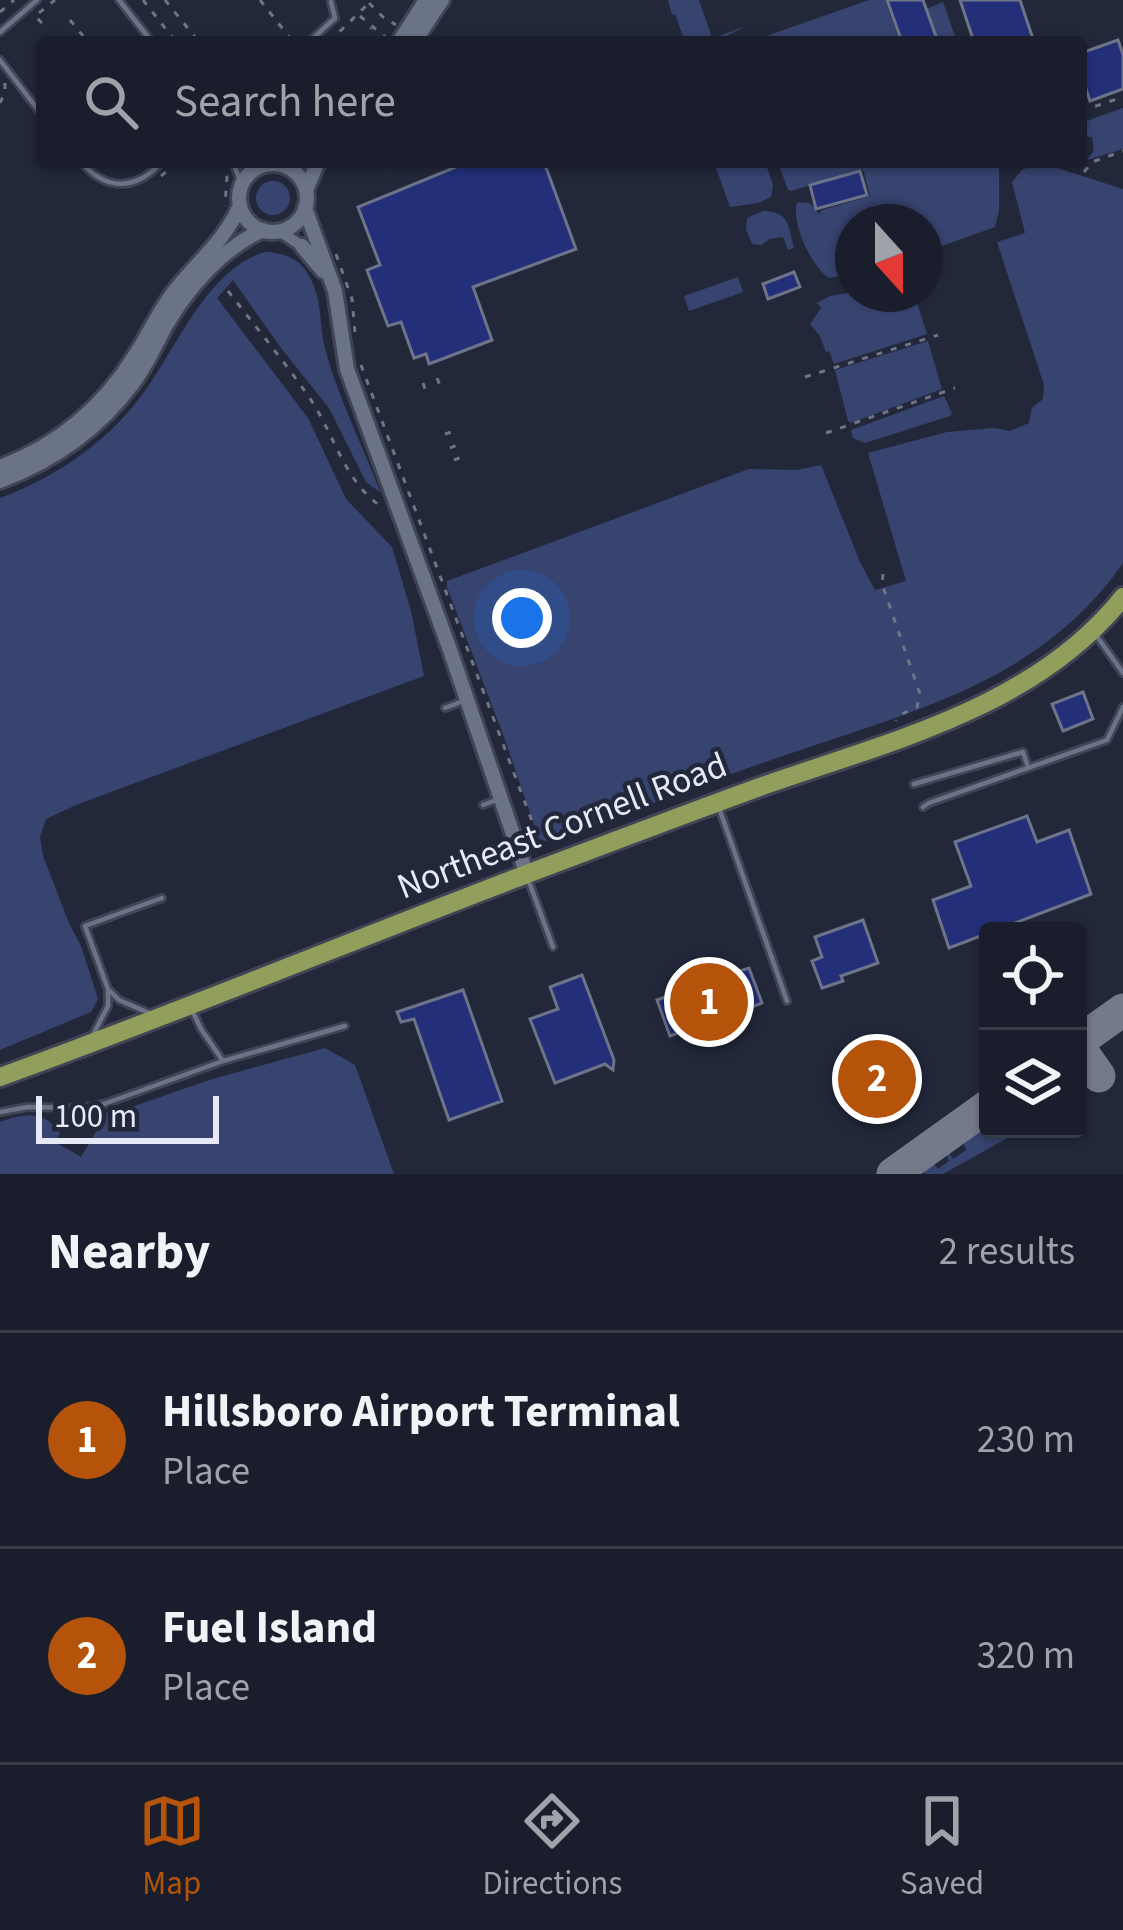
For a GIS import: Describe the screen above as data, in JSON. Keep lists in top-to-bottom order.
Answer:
{
  "streets": {
    "highway": ["Northeast Cornell Road"]
  },
  "scale_bar": "100 m",
  "north": "bottom",
  "page": {
    "search": "Search here",
    "pins": ["1", "2"],
    "scale": "100 m",
    "heading": ["Nearby", "2 results"],
    "list": [
      {
        "mark": "1",
        "name": "Hillsboro Airport Terminal",
        "note": "Place",
        "value": "230 m"
      },
      {
        "mark": "2",
        "name": "Fuel Island",
        "note": "Place",
        "value": "320 m"
      }
    ],
    "nav": ["Map", "Directions", "Saved"]
  }
}
